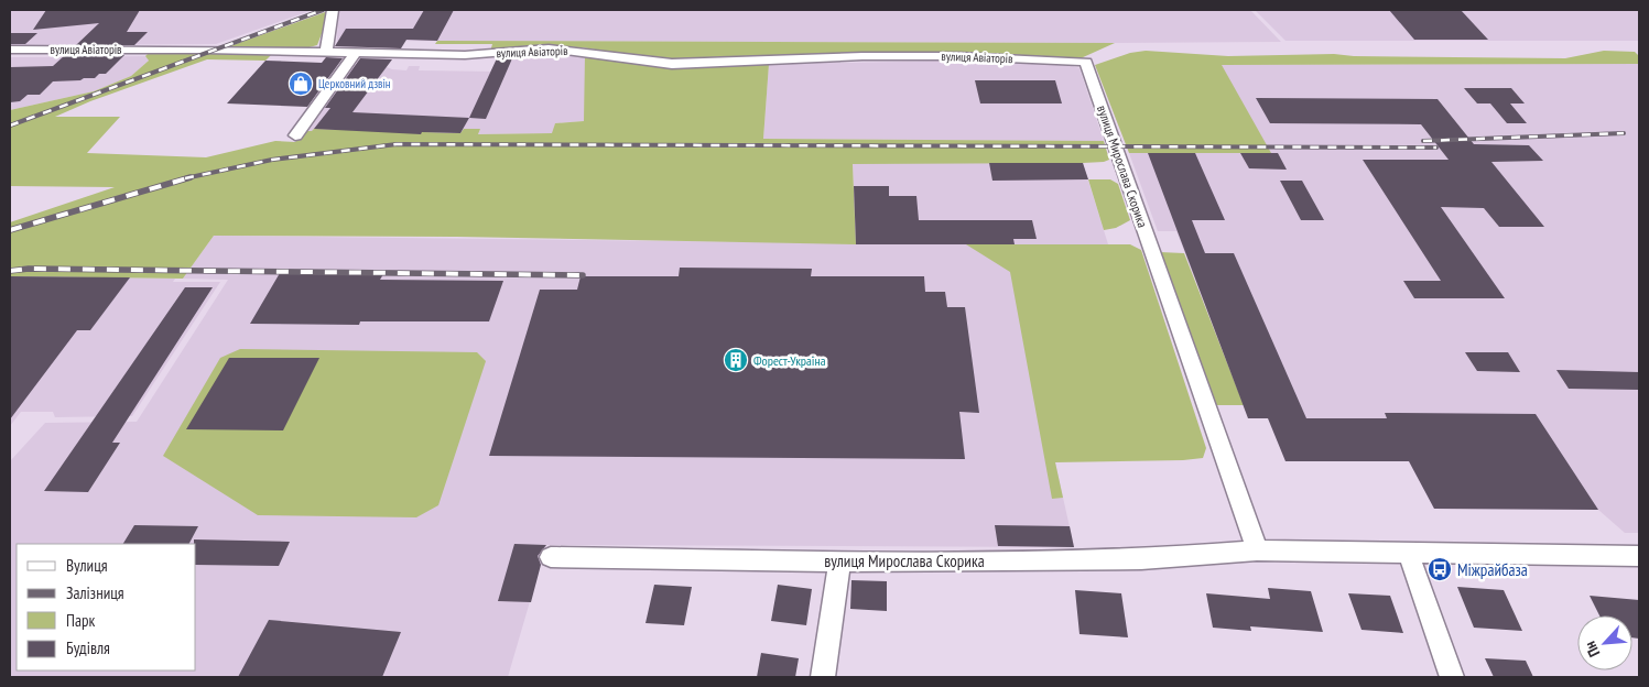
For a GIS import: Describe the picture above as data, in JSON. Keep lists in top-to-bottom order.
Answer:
{
  "streets": {
    "street": ["вулиця Авіаторів", "вулиця Мирослава Скорика"]
  },
  "crossings": [
    ["вулиця Авіаторів", "вулиця Мирослава Скорика"]
  ],
  "places": {
    "shop": ["Церковний дзвін"],
    "building": ["Форест-Україна"],
    "bus stop": ["Міжрайбаза"]
  },
  "legend": [
    "Вулиця",
    "Залізниця",
    "Парк",
    "Будівля"
  ],
  "north": "bottom left"
}
